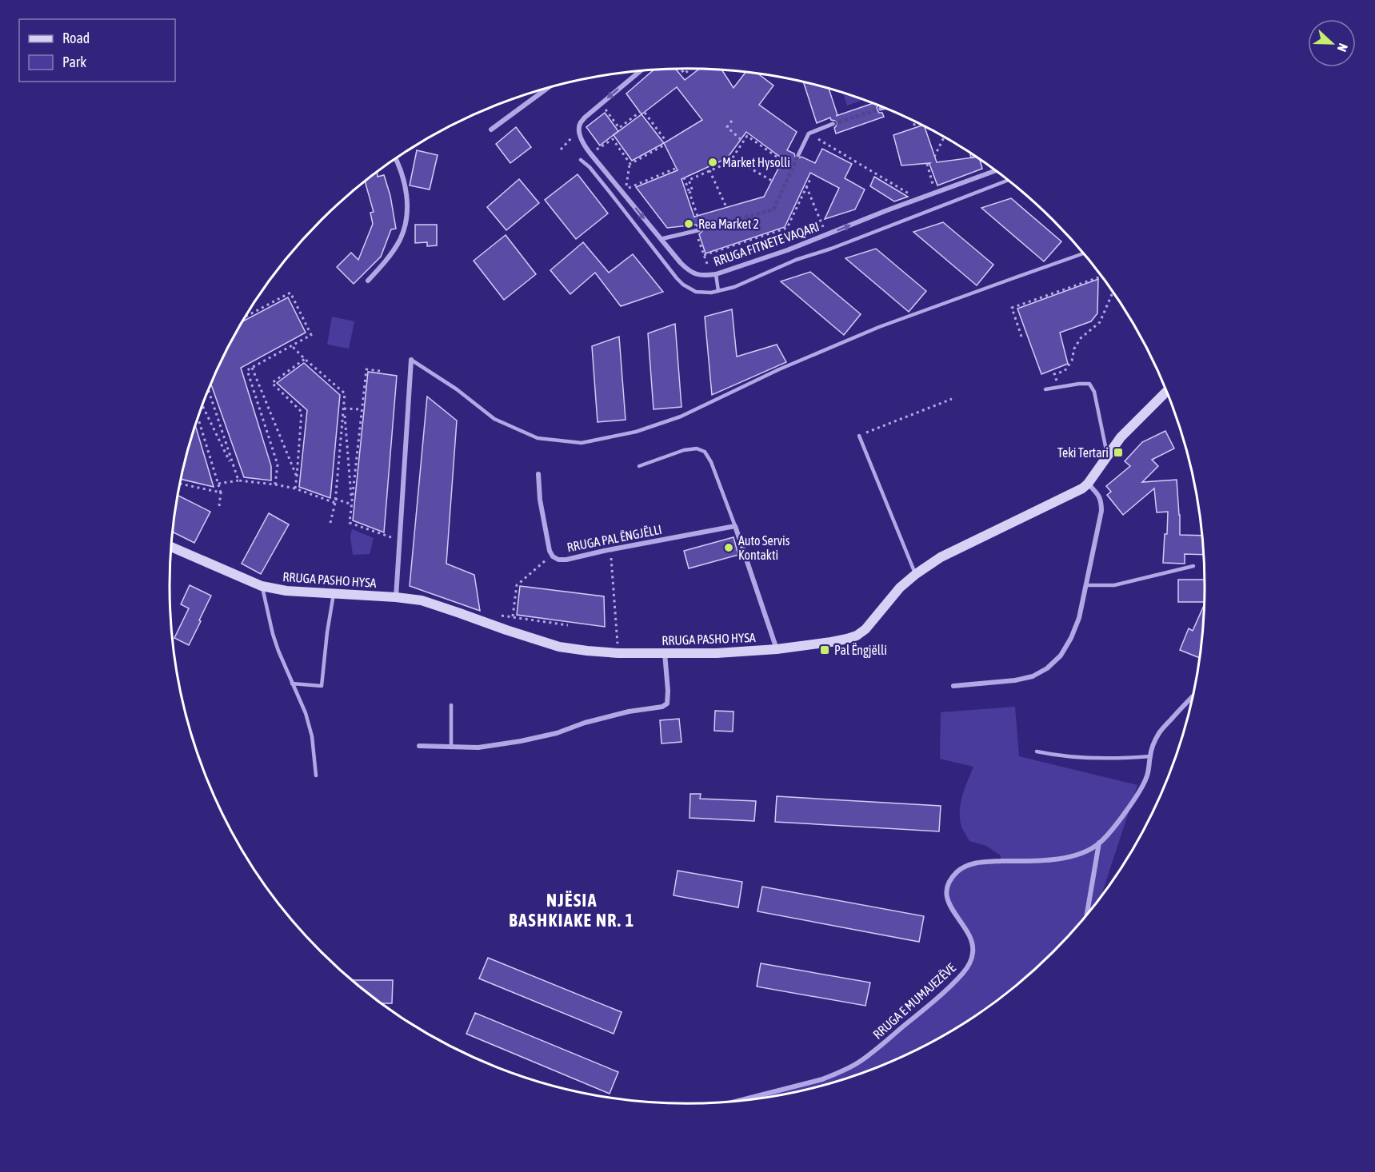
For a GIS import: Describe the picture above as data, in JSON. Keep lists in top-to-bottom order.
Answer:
{
  "streets": {
    "main road": ["RRUGA PASHO HYSA"],
    "street": ["RRUGA FITNETE VAQARI", "RRUGA PAL ËNGJËLLI", "RRUGA E MUMAJEZËVE"]
  },
  "one_way": ["RRUGA FITNETE VAQARI"],
  "districts": ["NJËSIA BASHKIAKE NR. 1"],
  "places": {
    "other": ["Market Hysolli", "Rea Market 2", "Auto Servis Kontakti"],
    "transit": ["Teki Tertari", "Pal Ëngjëlli"]
  },
  "legend": ["Road", "Park"],
  "north": "right"
}
